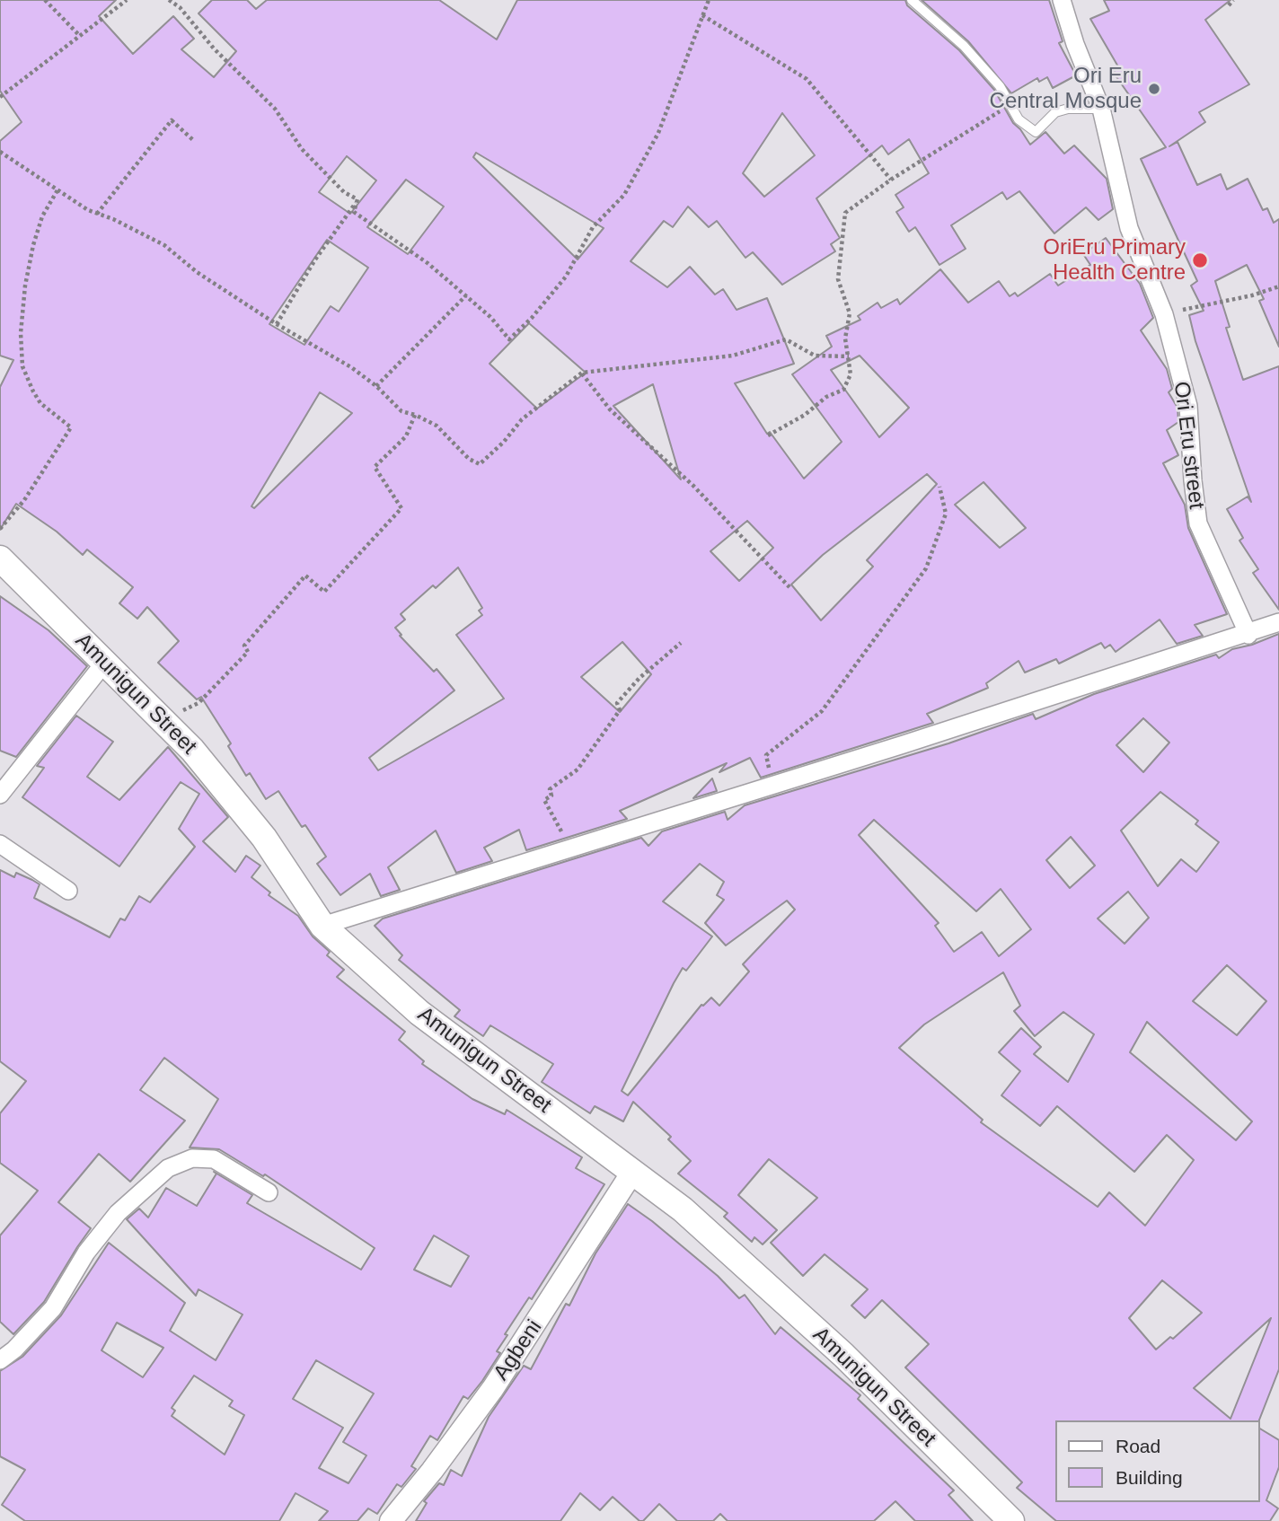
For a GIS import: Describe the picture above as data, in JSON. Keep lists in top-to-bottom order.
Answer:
{
  "streets": {
    "main road": ["Amunigun Street"],
    "street": ["Ori Eru street", "Agbeni"]
  },
  "crossings": [
    ["Amunigun Street", "Agbeni"]
  ],
  "places": ["Ori Eru Central Mosque", "OriEru Primary Health Centre"],
  "legend": ["Road", "Building"]
}
